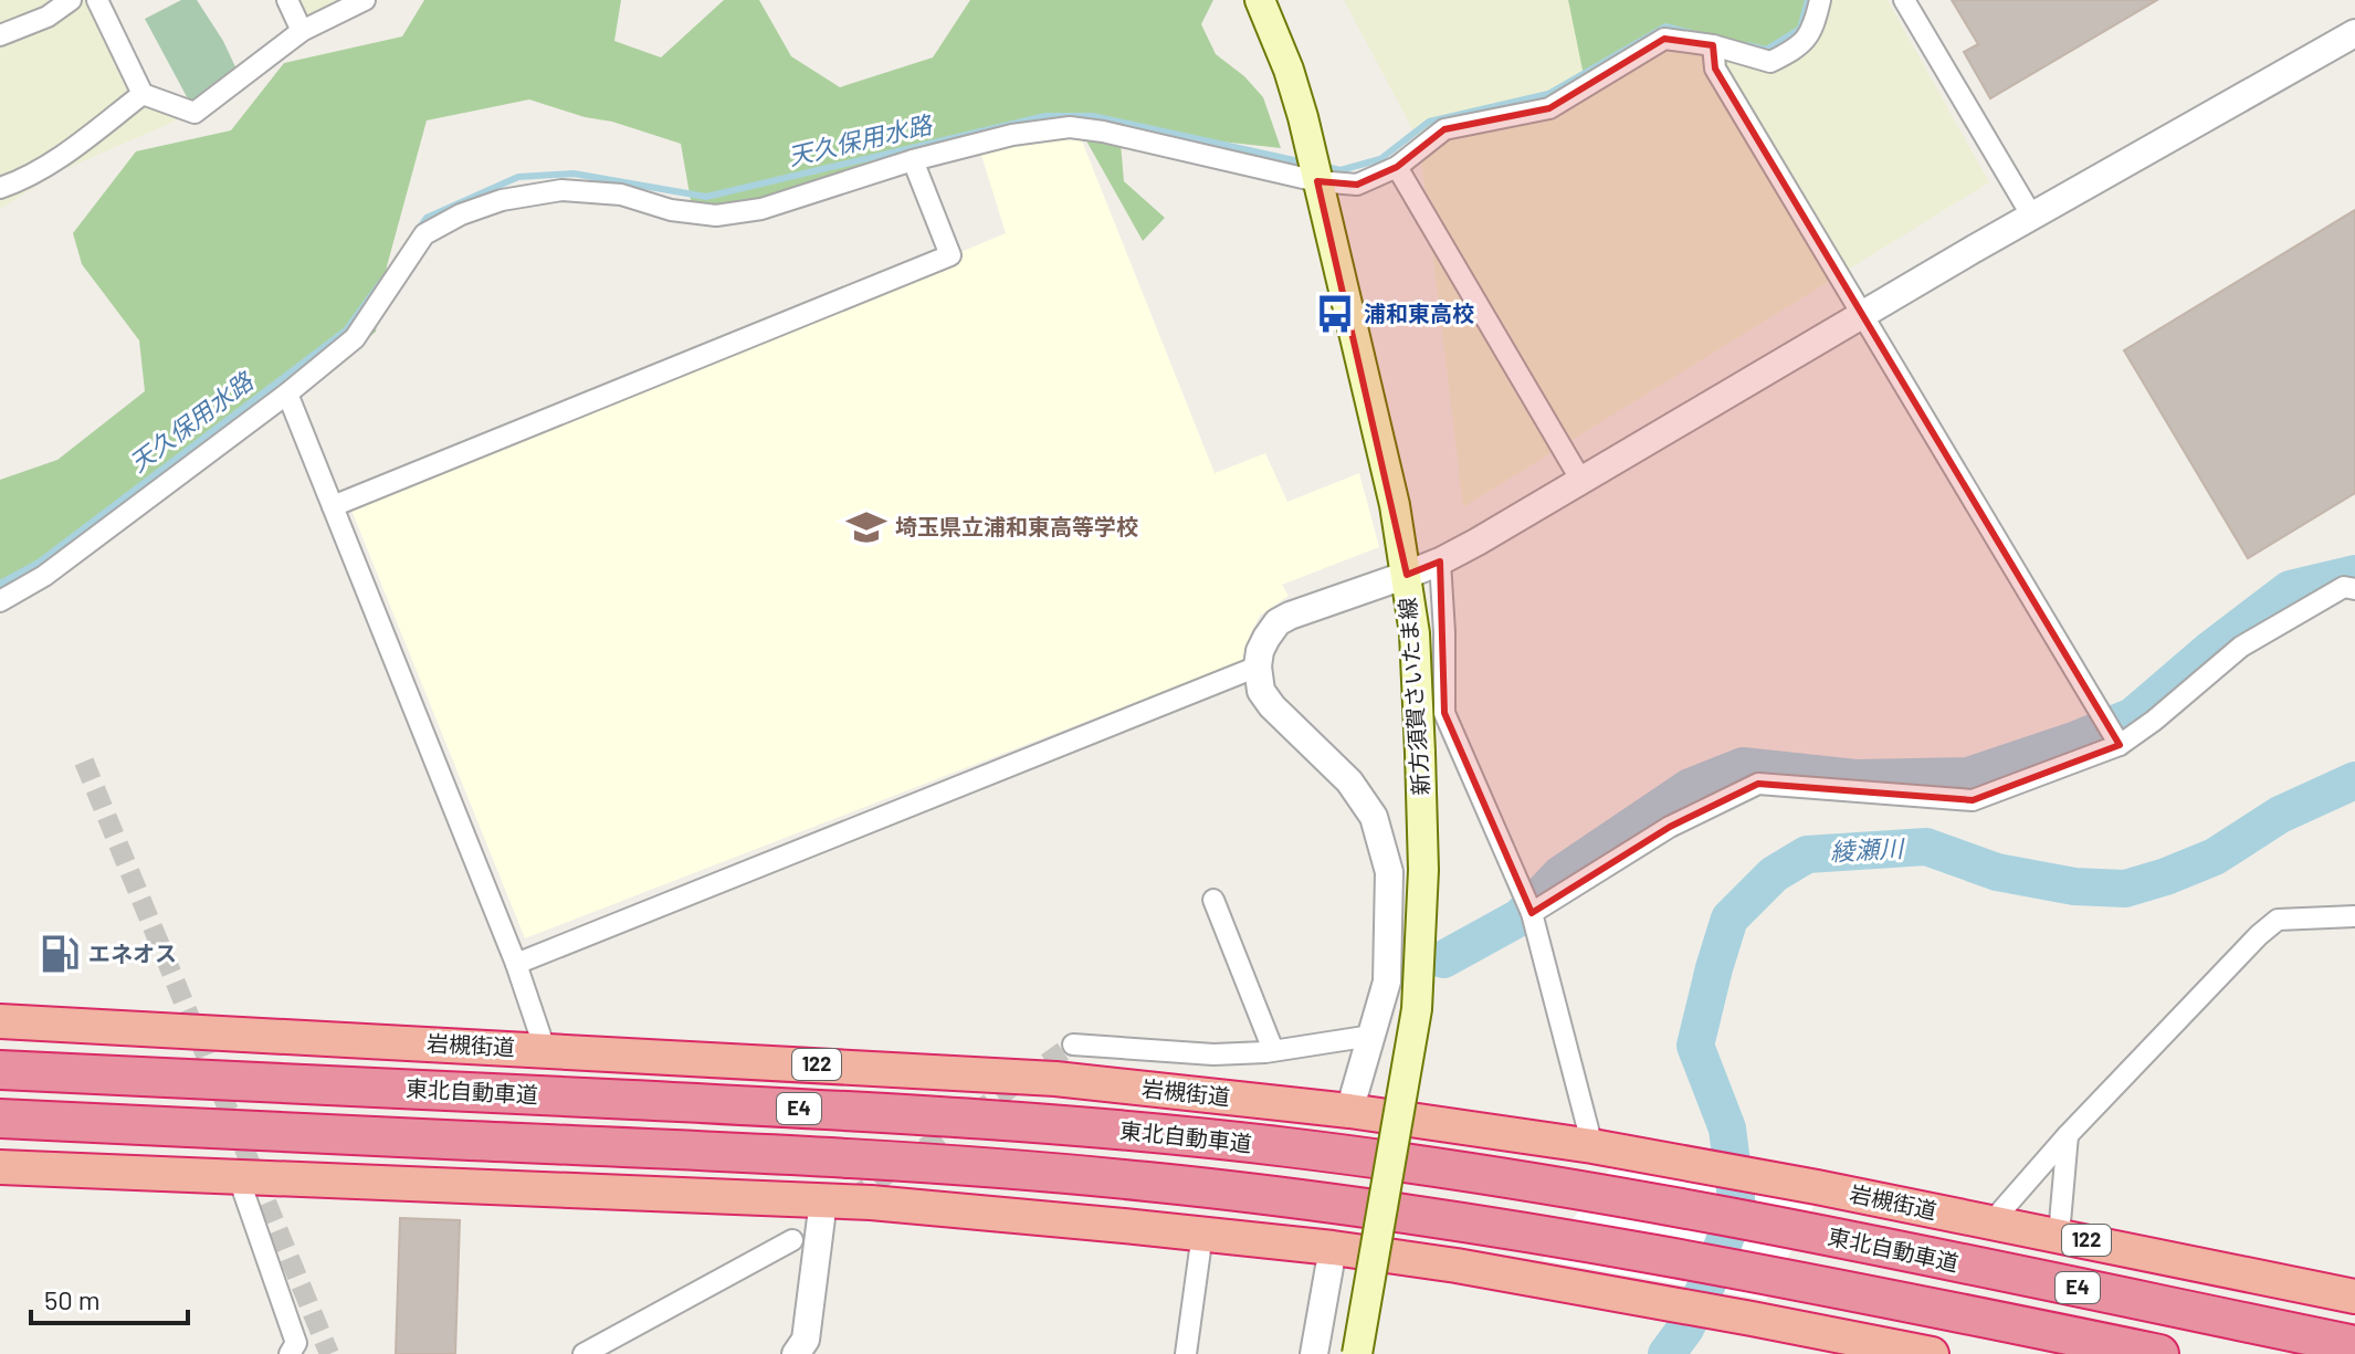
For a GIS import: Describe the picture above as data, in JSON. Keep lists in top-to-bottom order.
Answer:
{
  "streets": {
    "highway": [
      "岩槻街道",
      "122",
      "東北自動車道",
      "E4"
    ],
    "main road": ["新方須賀さいたま線"]
  },
  "water": ["天久保用水路", "綾瀬川"],
  "places": {
    "bus stop": ["浦和東高校"],
    "school or university": ["埼玉県立浦和東高等学校"],
    "fuel station": ["エネオス"]
  },
  "scale_bar": "50 m"
}
